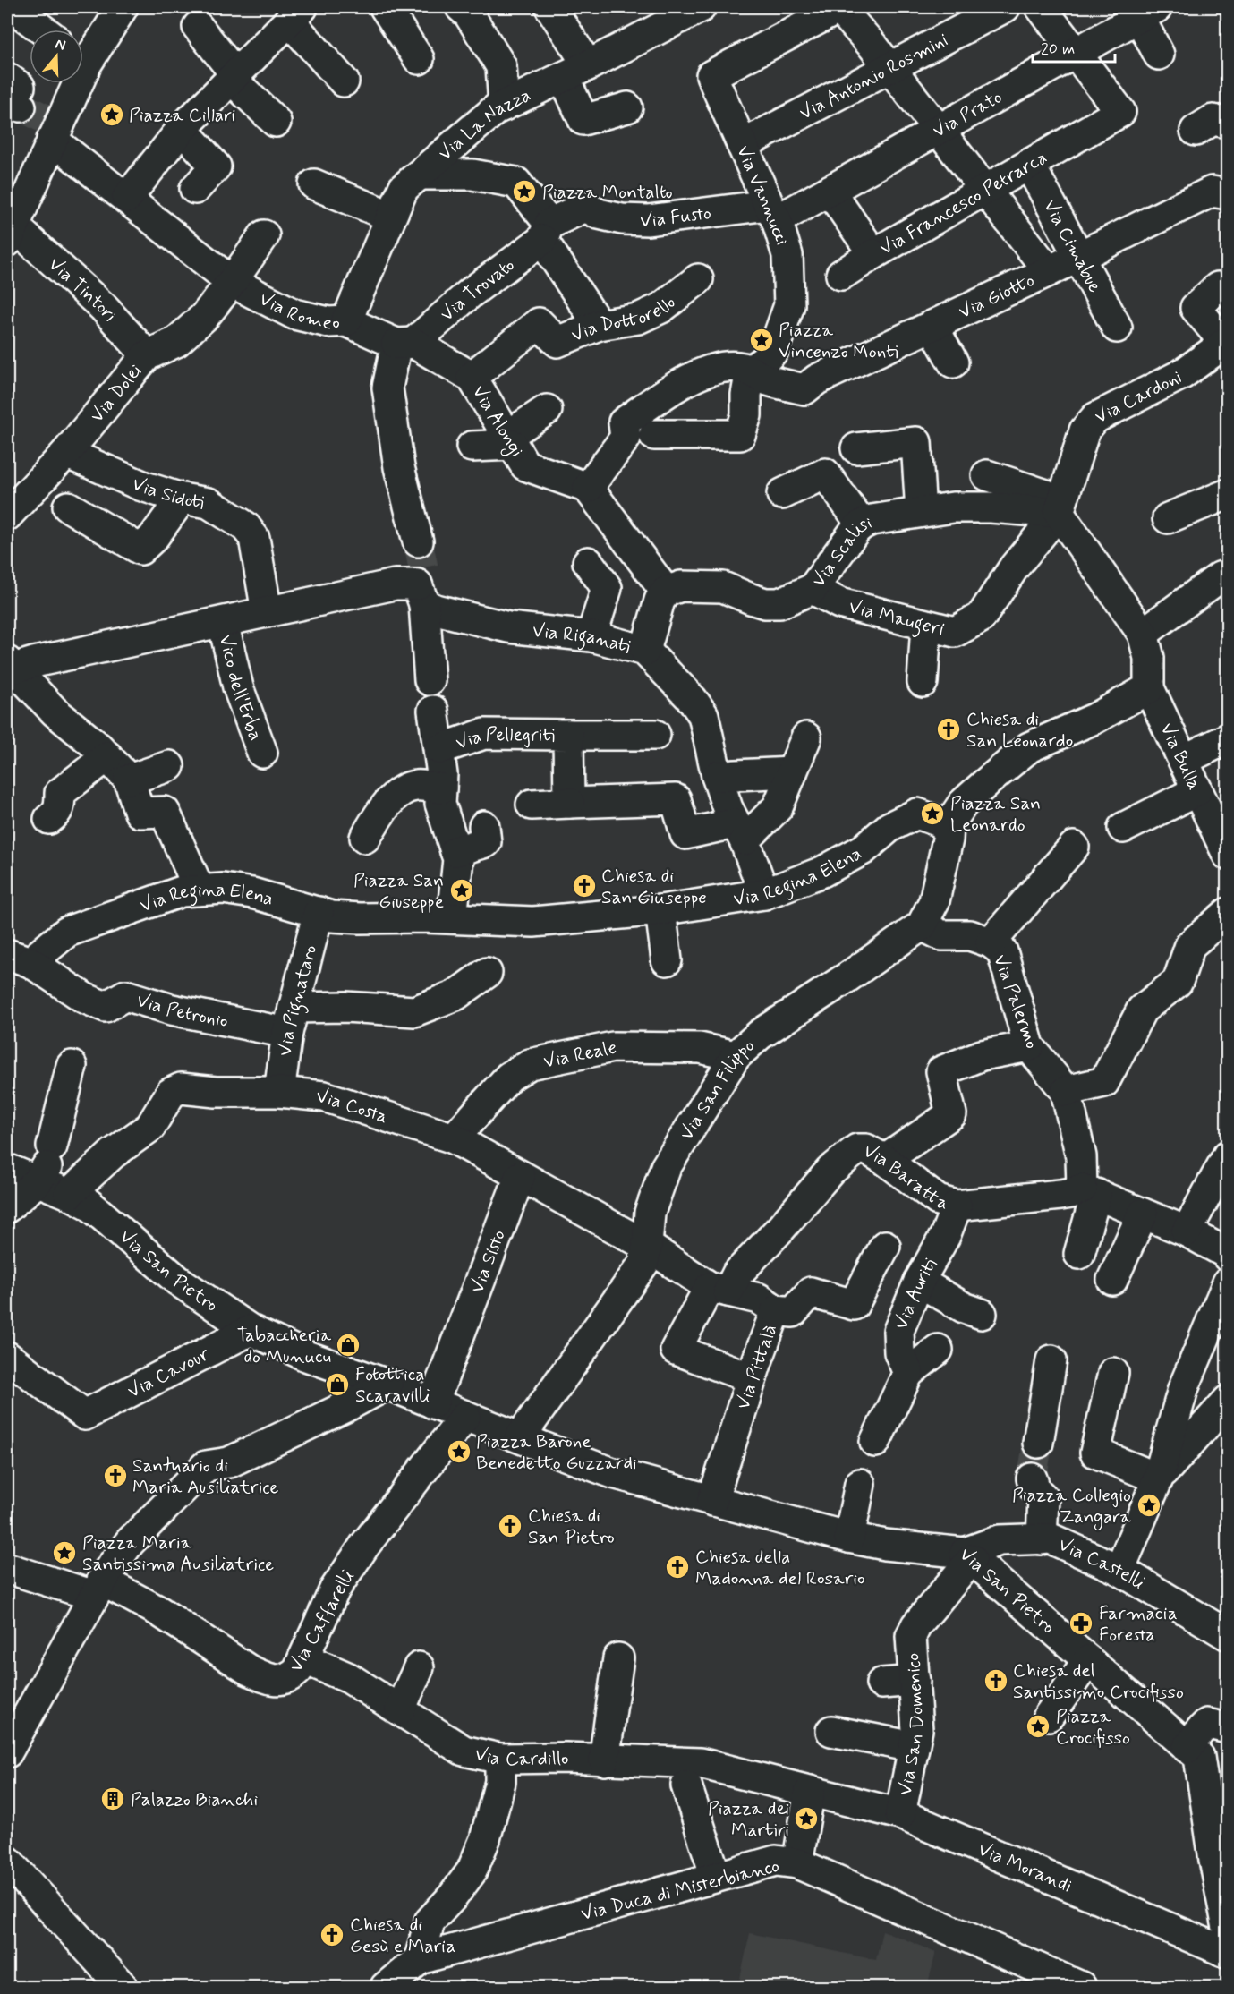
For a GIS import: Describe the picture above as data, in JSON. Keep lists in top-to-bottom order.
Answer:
{
  "streets": {
    "street": [
      "Via Antonio Rosmini",
      "Via Prato",
      "Via La Nazza",
      "Via Vannucci",
      "Via Francesco Petrarca",
      "Via Fusto",
      "Via Cimabue",
      "Via Tintori",
      "Via Trovato",
      "Via Giotto",
      "Via Romeo",
      "Via Dottorello",
      "Via Dolei",
      "Via Cardoni",
      "Via Alongi",
      "Via Sidoti",
      "Via Scalisi",
      "Via Maugeri",
      "Via Riganati",
      "Vico dell'Erba",
      "Via Pellegriti",
      "Via Bulla",
      "Via Regina Elena",
      "Via Pignataro",
      "Via Palermo",
      "Via Petronio",
      "Via Reale",
      "Via San Filippo",
      "Via Costa",
      "Via Baratta",
      "Via Sisto",
      "Via San Pietro",
      "Via Auriti",
      "Via Pittalà",
      "Via Cavour",
      "Via Castelli",
      "Via Caffarelli",
      "Via San Domenico",
      "Via Cardillo",
      "Via Morandi",
      "Via Duca di Misterbianco"
    ]
  },
  "crossings": [
    ["Via Antonio Rosmini", "Via Vannucci"],
    ["Via Prato", "Via Vannucci"],
    ["Via Prato", "Via Francesco Petrarca"],
    ["Via Prato", "Via Fusto"],
    ["Via La Nazza", "Via Romeo"],
    ["Via Vannucci", "Via Fusto"],
    ["Via Vannucci", "Via Giotto"],
    ["Via Francesco Petrarca", "Via Cimabue"],
    ["Via Fusto", "Via Trovato"],
    ["Via Cimabue", "Via Giotto"],
    ["Via Tintori", "Via Dolei"],
    ["Via Trovato", "Via Romeo"],
    ["Via Trovato", "Via Alongi"],
    ["Via Giotto", "Via Alongi"],
    ["Via Romeo", "Via Dolei"],
    ["Via Romeo", "Via Alongi"],
    ["Via Dottorello", "Via Alongi"],
    ["Via Dolei", "Via Sidoti"],
    ["Via Cardoni", "Via Scalisi"],
    ["Via Cardoni", "Via Maugeri"],
    ["Via Sidoti", "Via Riganati"],
    ["Via Scalisi", "Via Maugeri"],
    ["Via Riganati", "Vico dell'Erba"],
    ["Via Riganati", "Via Regina Elena"],
    ["Via Regina Elena", "Via Pignataro"],
    ["Via Regina Elena", "Via Petronio"],
    ["Via Regina Elena", "Via San Filippo"],
    ["Via Pignataro", "Via Petronio"],
    ["Via Pignataro", "Via Costa"],
    ["Via Palermo", "Via San Filippo"],
    ["Via Palermo", "Via Baratta"],
    ["Via Reale", "Via San Filippo"],
    ["Via Reale", "Via Costa"],
    ["Via San Filippo", "Via Costa"],
    ["Via San Filippo", "Via San Pietro"],
    ["Via San Filippo", "Via Pittalà"],
    ["Via Costa", "Via Sisto"],
    ["Via Costa", "Via San Pietro"],
    ["Via Costa", "Via Pittalà"],
    ["Via Baratta", "Via Auriti"],
    ["Via Baratta", "Via Pittalà"],
    ["Via Sisto", "Via San Pietro"],
    ["Via San Pietro", "Via Pittalà"],
    ["Via San Pietro", "Via Cavour"],
    ["Via San Pietro", "Via Castelli"],
    ["Via San Pietro", "Via Caffarelli"],
    ["Via San Pietro", "Via San Domenico"],
    ["Via Castelli", "Via San Domenico"],
    ["Via Caffarelli", "Via Cardillo"],
    ["Via San Domenico", "Via Morandi"],
    ["Via Cardillo", "Via Morandi"]
  ],
  "places": {
    "place": [
      "Piazza Cillari",
      "Piazza Montalto",
      "Piazza Vincenzo Monti",
      "Piazza San Leonardo",
      "Piazza San Giuseppe",
      "Piazza Barone Benedetto Guzzardi",
      "Piazza Collegio Zangara",
      "Piazza Maria Santissima Ausiliatrice",
      "Piazza Crocifisso",
      "Piazza dei Martiri"
    ],
    "church": [
      "Chiesa di San Leonardo",
      "Chiesa di San Giuseppe",
      "Santuario di Maria Ausiliatrice",
      "Chiesa di San Pietro",
      "Chiesa della Madonna del Rosario",
      "Chiesa del Santissimo Crocifisso",
      "Chiesa di Gesù e Maria"
    ],
    "shop": ["Tabaccheria do Munucu", "Fotottica Scaravilli"],
    "pharmacy": ["Farmacia Foresta"],
    "building": ["Palazzo Bianchi"]
  },
  "scale_bar": "20 m",
  "north": "top"
}
